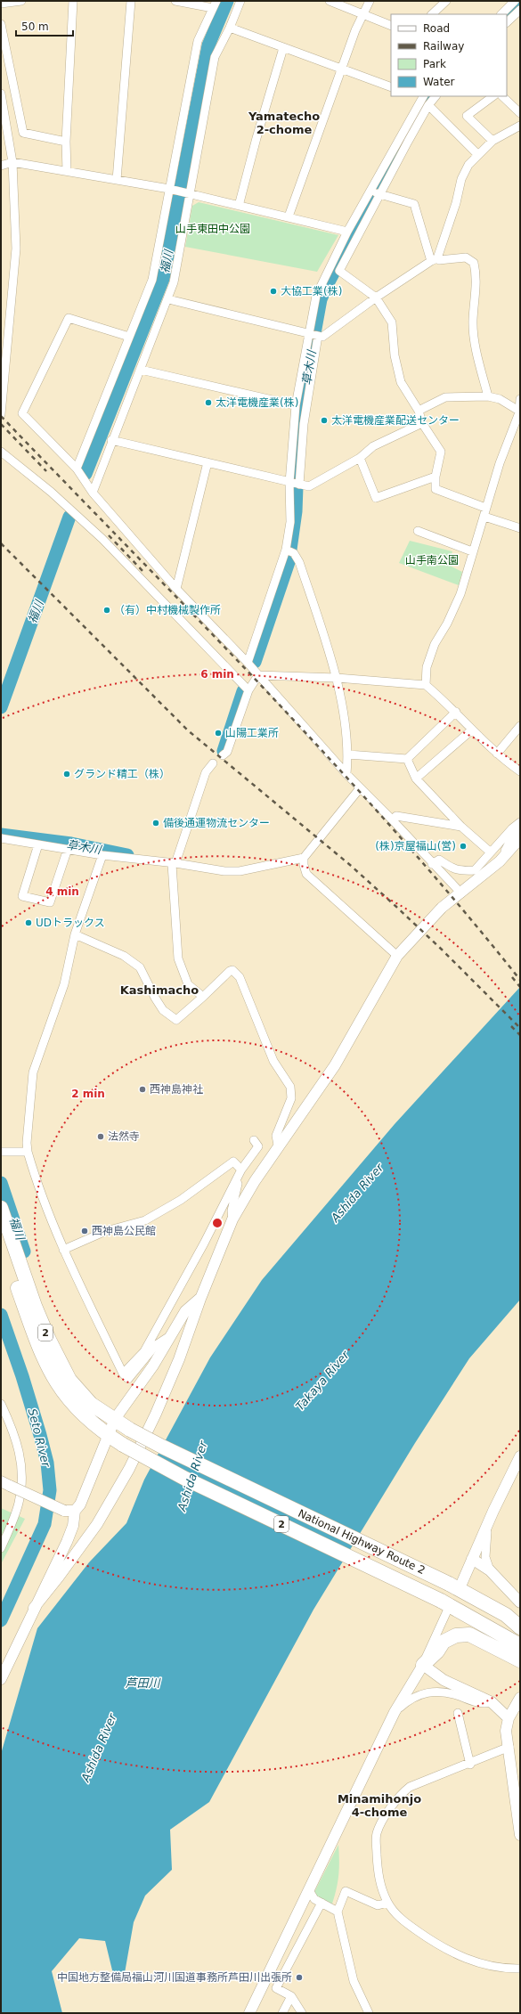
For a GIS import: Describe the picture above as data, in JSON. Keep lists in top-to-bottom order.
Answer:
{
  "streets": {
    "highway": ["2", "National Highway Route 2"]
  },
  "districts": ["Yamatecho 2-chome", "Kashimacho", "Minamihonjo 4-chome"],
  "water": [
    "福川",
    "草木川",
    "Ashida River",
    "Takaya River",
    "Seto River",
    "芦田川"
  ],
  "parks": ["山手東田中公園", "山手南公園"],
  "places": [
    "大協工業(株)",
    "太洋電機産業(株)",
    "太洋電機産業配送センター",
    "（有）中村機械製作所",
    "山陽工業所",
    "グランド精工（株）",
    "備後通運物流センター",
    "(株)京屋福山(営)",
    "UDトラックス",
    "西神島神社",
    "法然寺",
    "西神島公民館",
    "中国地方整備局福山河川国道事務所芦田川出張所"
  ],
  "legend": [
    "Road",
    "Railway",
    "Park",
    "Water"
  ],
  "scale_bar": "50 m",
  "rings": ["6 min", "4 min", "2 min"]
}
